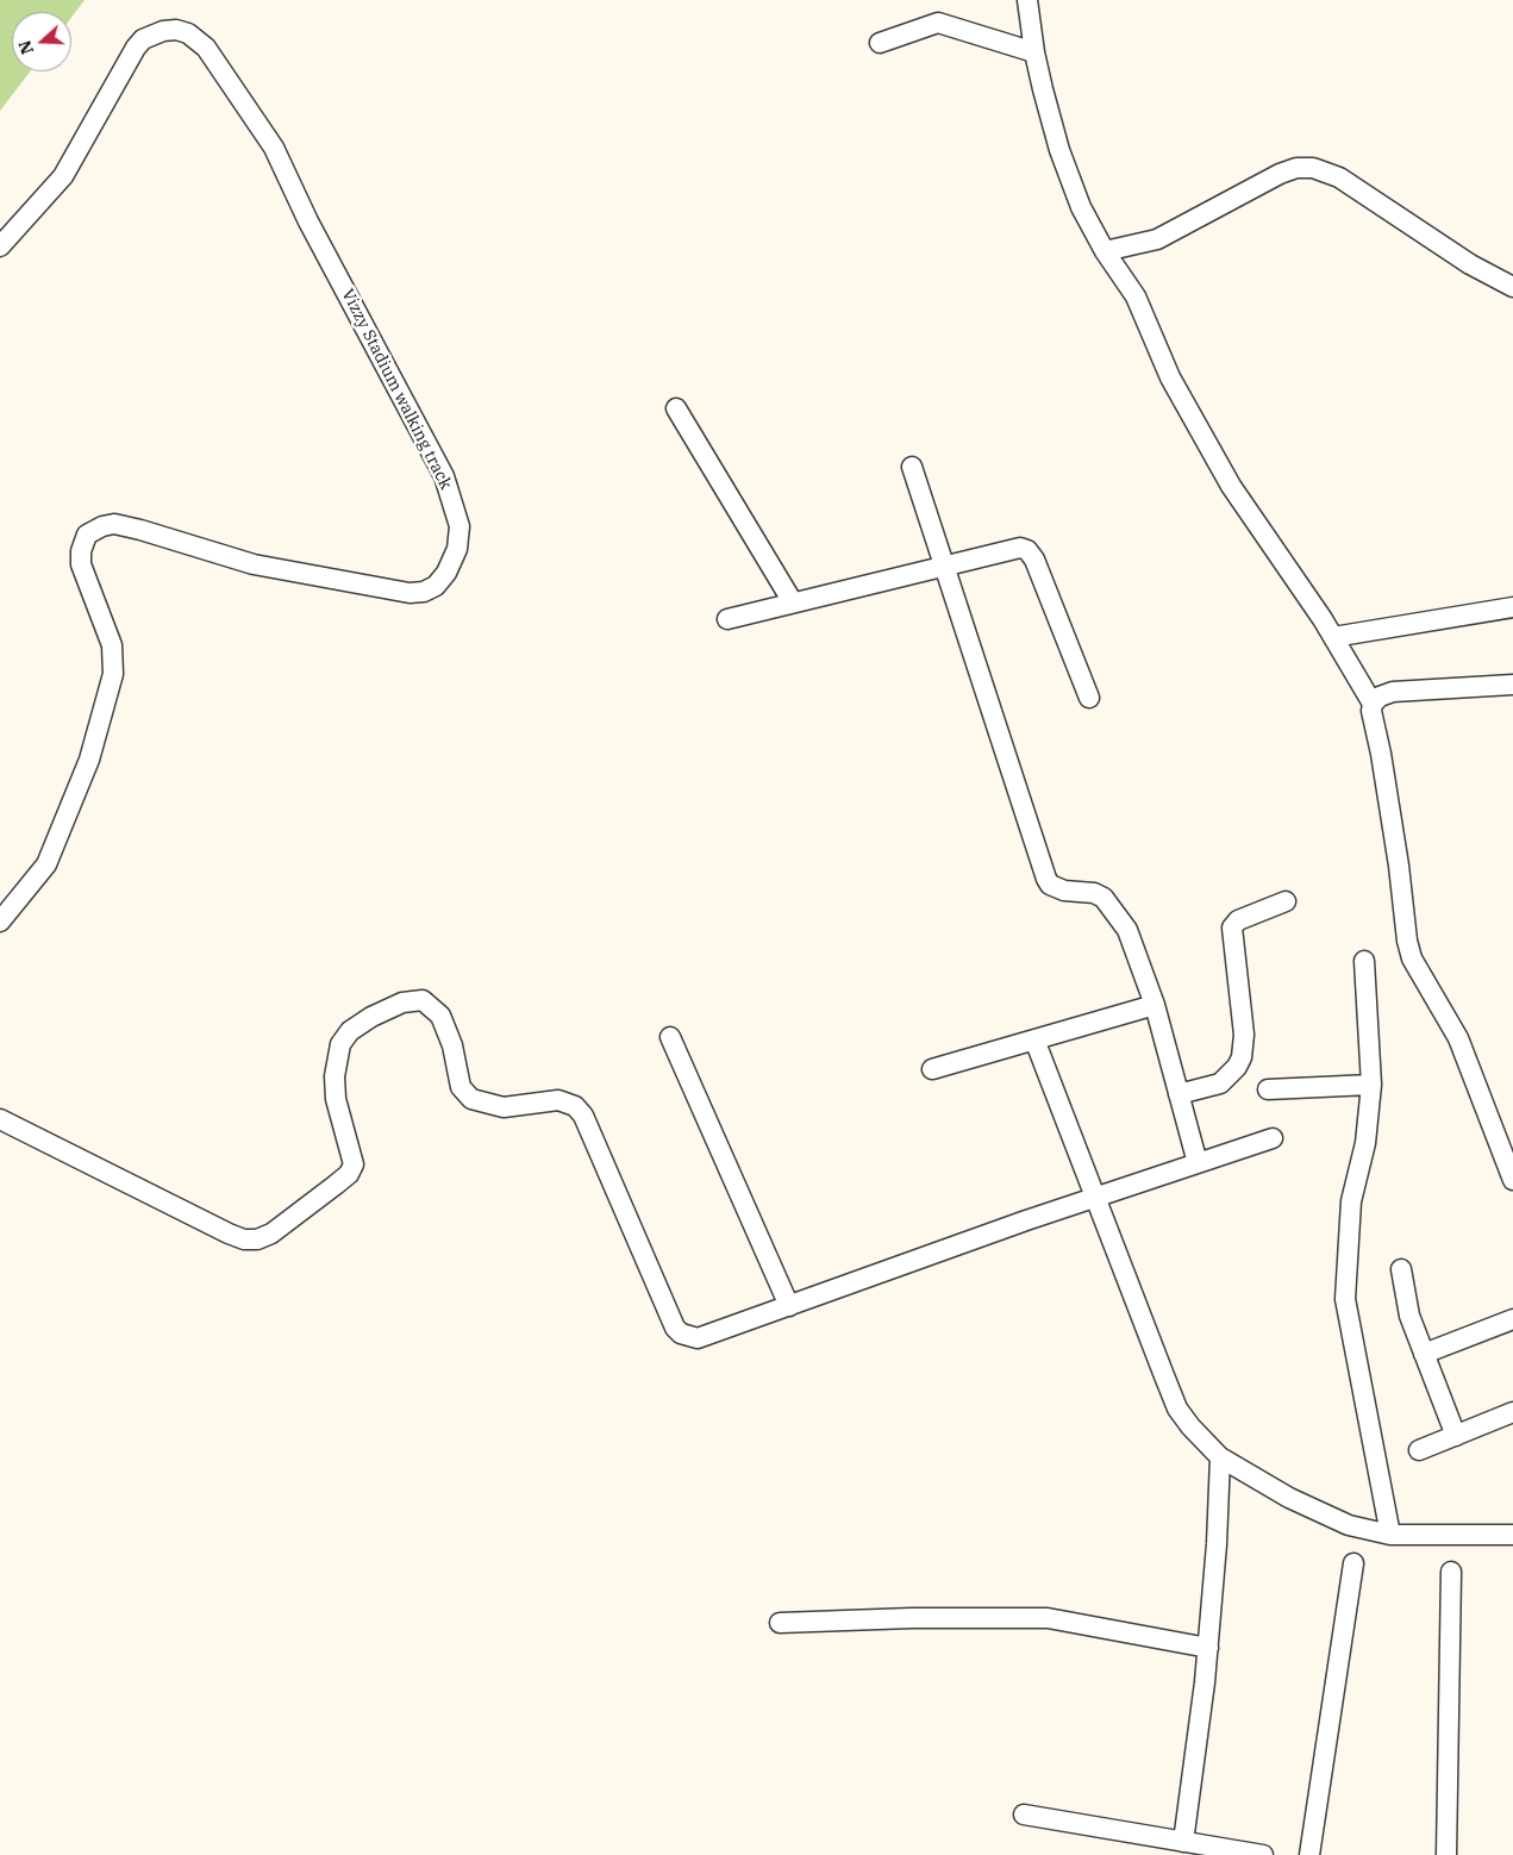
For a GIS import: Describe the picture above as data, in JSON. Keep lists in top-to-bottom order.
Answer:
{
  "streets": {
    "street": ["Vizzy Stadium walking track"]
  },
  "north": "left"
}
